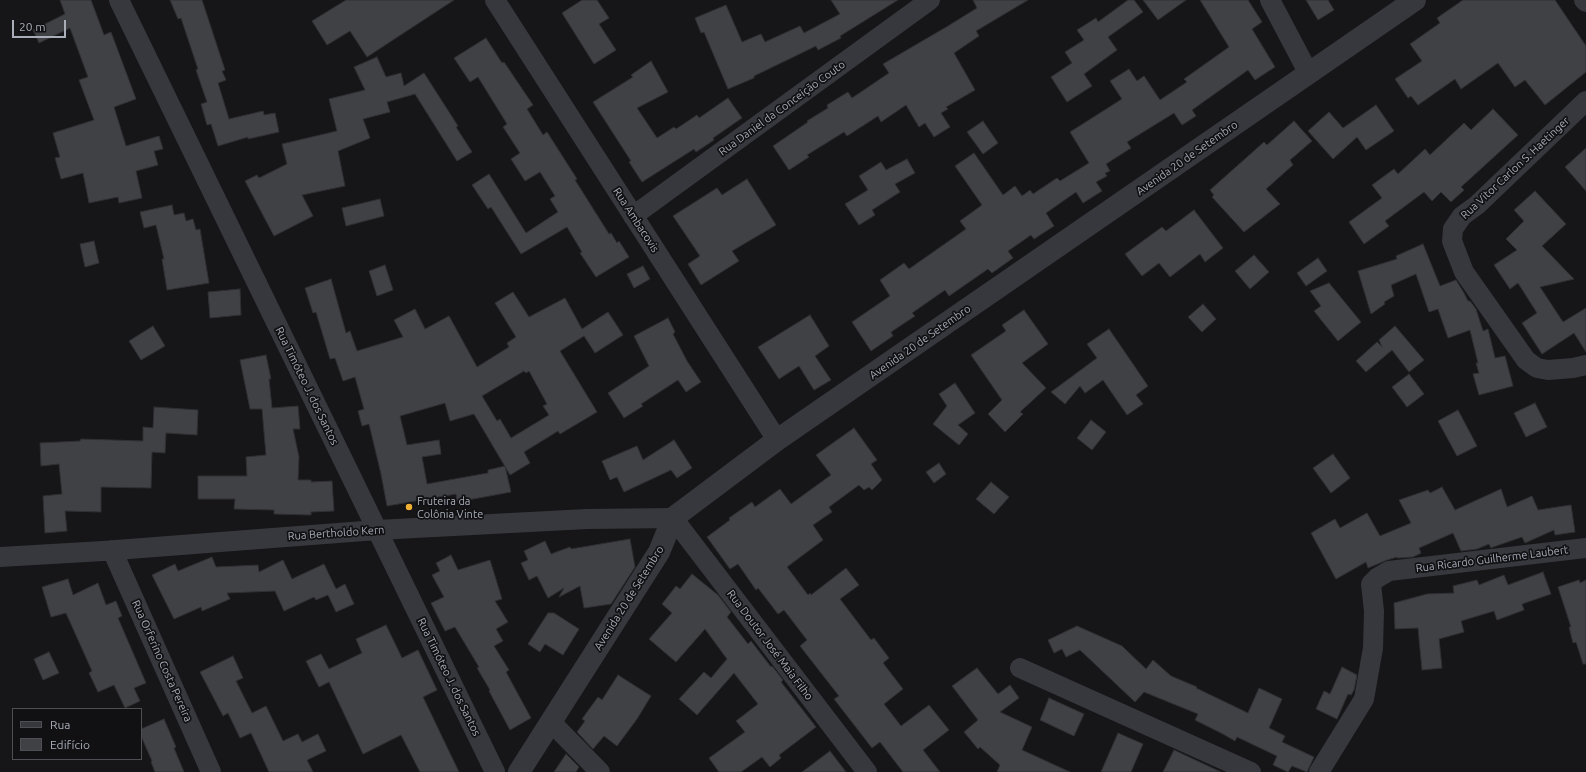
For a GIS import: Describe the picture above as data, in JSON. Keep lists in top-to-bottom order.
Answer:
{
  "streets": {
    "street": [
      "Rua Daniel da Conceição Couto",
      "Avenida 20 de Setembro",
      "Rua Vitor Carlon S. Haetinger",
      "Rua Ambacovis",
      "Rua Timóteo J. dos Santos",
      "Rua Bertholdo Kern",
      "Rua Ricardo Guilherme Laubert",
      "Rua Doutor José Maia Filho",
      "Rua Orferino Costa Pereira"
    ]
  },
  "crossings": [
    ["Rua Daniel da Conceição Couto", "Rua Ambacovis"],
    ["Avenida 20 de Setembro", "Rua Ambacovis"],
    ["Avenida 20 de Setembro", "Rua Bertholdo Kern"],
    ["Avenida 20 de Setembro", "Rua Doutor José Maia Filho"],
    ["Rua Timóteo J. dos Santos", "Rua Bertholdo Kern"],
    ["Rua Bertholdo Kern", "Rua Doutor José Maia Filho"],
    ["Rua Bertholdo Kern", "Rua Orferino Costa Pereira"]
  ],
  "places": ["Fruteira da Colônia Vinte"],
  "legend": ["Rua", "Edifício"],
  "scale_bar": "20 m"
}
